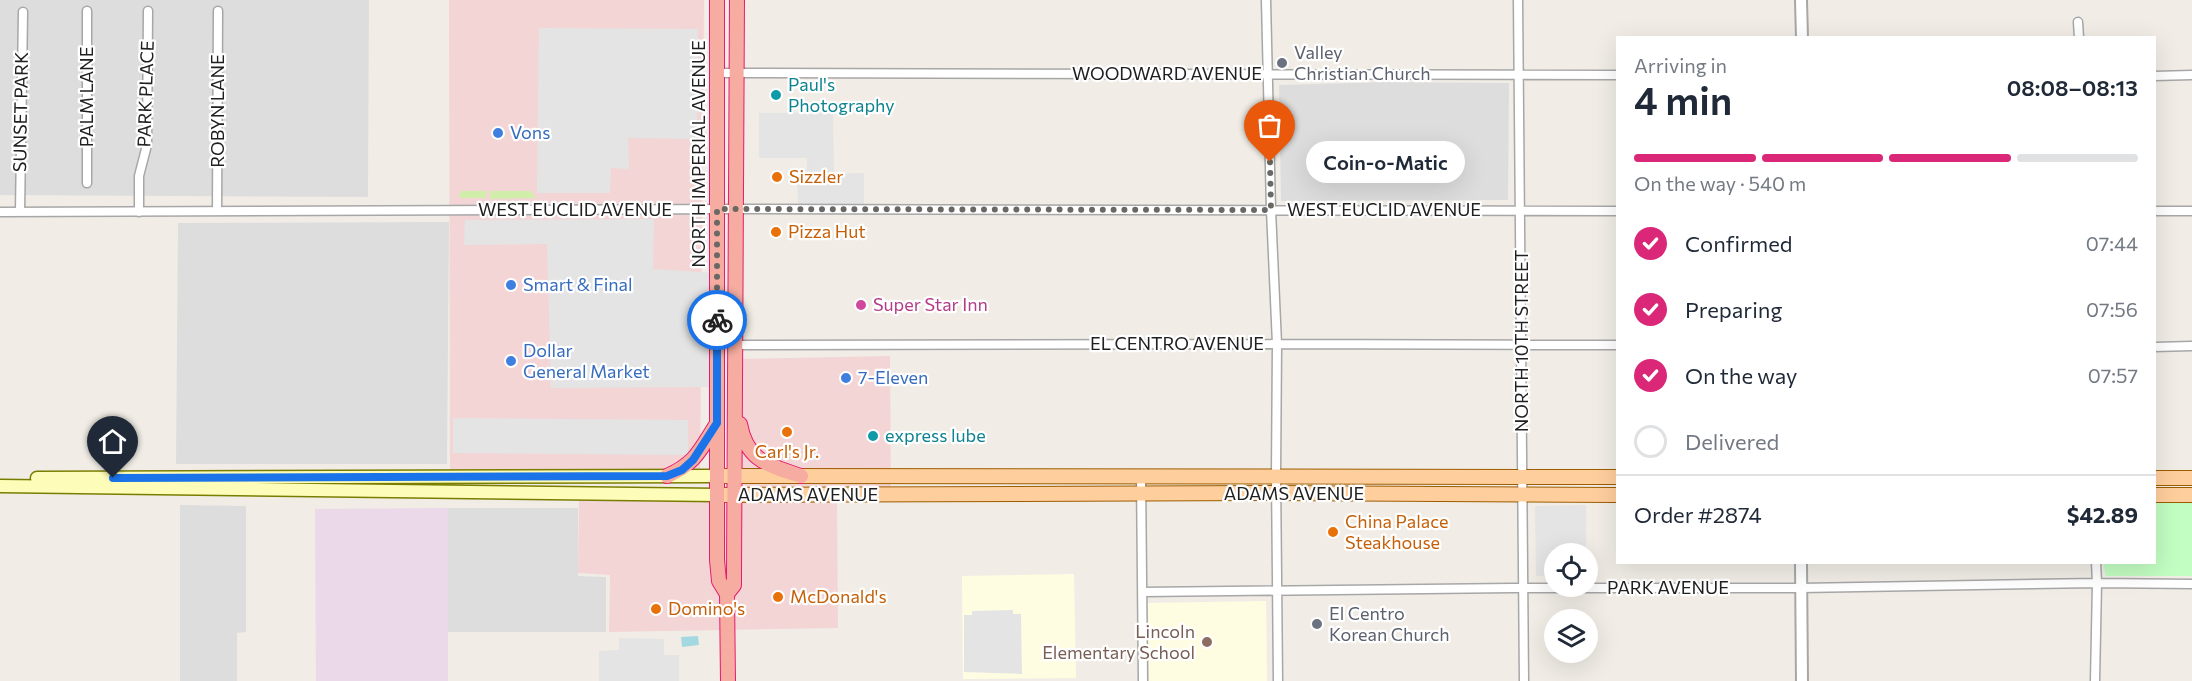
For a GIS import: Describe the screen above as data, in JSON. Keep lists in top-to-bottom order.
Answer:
{
  "streets": {
    "highway": ["NORTH IMPERIAL AVENUE"],
    "main road": ["ADAMS AVENUE"],
    "street": [
      "WOODWARD AVENUE",
      "PARK PLACE",
      "PALM LANE",
      "ROBYN LANE",
      "SUNSET PARK",
      "WEST EUCLID AVENUE",
      "NORTH 10TH STREET",
      "EL CENTRO AVENUE",
      "PARK AVENUE"
    ]
  },
  "crossings": [
    ["WOODWARD AVENUE", "NORTH IMPERIAL AVENUE"],
    ["WOODWARD AVENUE", "NORTH 10TH STREET"],
    ["PARK PLACE", "WEST EUCLID AVENUE"],
    ["ROBYN LANE", "WEST EUCLID AVENUE"],
    ["SUNSET PARK", "WEST EUCLID AVENUE"],
    ["NORTH IMPERIAL AVENUE", "WEST EUCLID AVENUE"],
    ["NORTH IMPERIAL AVENUE", "EL CENTRO AVENUE"],
    ["NORTH IMPERIAL AVENUE", "ADAMS AVENUE"],
    ["WEST EUCLID AVENUE", "NORTH 10TH STREET"],
    ["NORTH 10TH STREET", "EL CENTRO AVENUE"],
    ["NORTH 10TH STREET", "ADAMS AVENUE"],
    ["NORTH 10TH STREET", "PARK AVENUE"]
  ],
  "places": [
    "Valley Christian Church",
    "Paul's Photography",
    "Vons",
    "Coin-o-Matic",
    "Sizzler",
    "Pizza Hut",
    "Smart & Final",
    "Super Star Inn",
    "Dollar General Market",
    "7-Eleven",
    "Carl's Jr.",
    "express lube",
    "China Palace Steakhouse",
    "McDonald's",
    "Domino's",
    "El Centro Korean Church",
    "Lincoln Elementary School"
  ],
  "page": {
    "heading": ["4 min", "Arriving in", "08:08–08:13"],
    "panel": ["Order #2874", "$42.89"],
    "bar": "On the way · 540 m",
    "bubble": "Coin-o-Matic",
    "list": [
      ["Confirmed", "07:44"],
      ["Preparing", "07:56"],
      ["On the way", "07:57"],
      "Delivered"
    ]
  }
}
